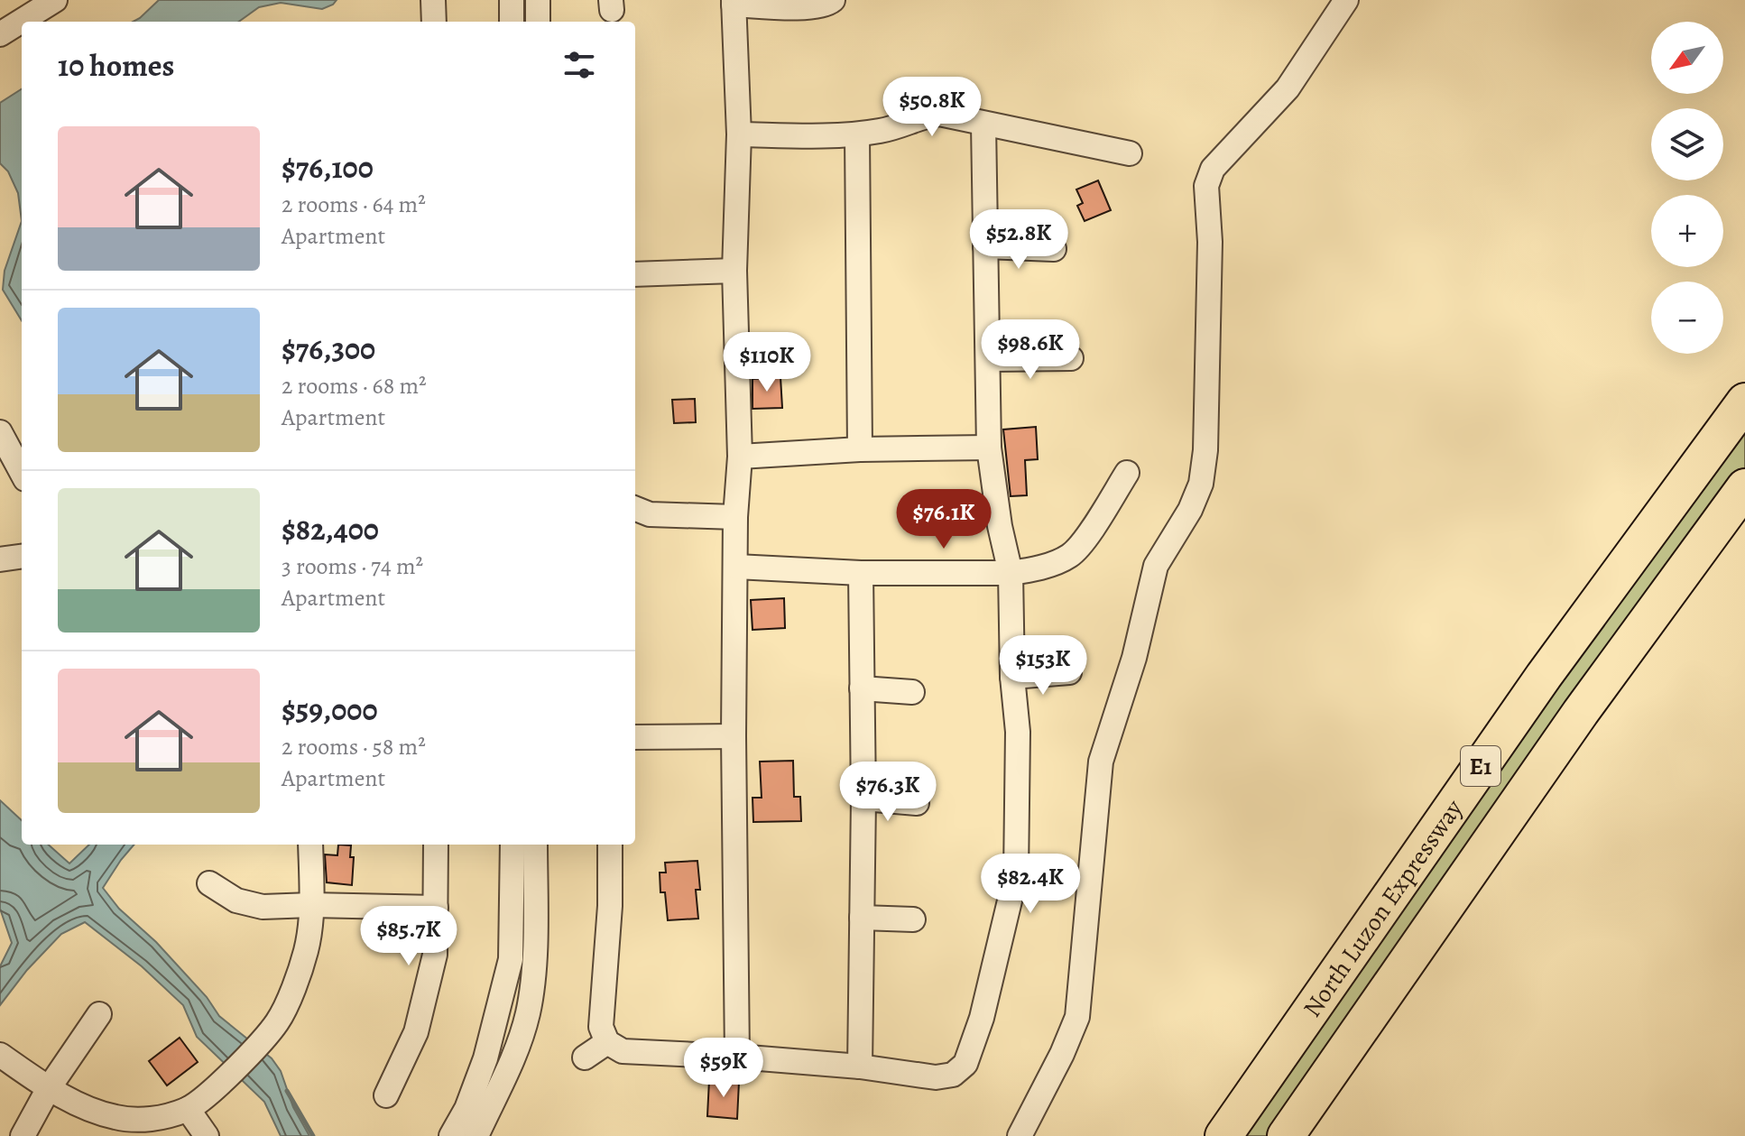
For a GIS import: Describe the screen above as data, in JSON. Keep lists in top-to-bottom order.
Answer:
{
  "streets": {
    "highway": ["E1", "North Luzon Expressway"]
  },
  "north": "bottom left",
  "page": {
    "map_buttons": ["+", "−"],
    "heading": "10 homes",
    "price": [
      "$50.8K",
      "$52.8K",
      "$98.6K",
      "$110K",
      "$76.1K",
      "$153K",
      "$76.3K",
      "$82.4K",
      "$85.7K",
      "$59K"
    ],
    "list": [
      {
        "name": "$76,100",
        "note": "2 rooms · 64 m² · Apartment"
      },
      {
        "name": "$76,300",
        "note": "2 rooms · 68 m² · Apartment"
      },
      {
        "name": "$82,400",
        "note": "3 rooms · 74 m² · Apartment"
      },
      {
        "name": "$59,000",
        "note": "2 rooms · 58 m² · Apartment"
      }
    ]
  }
}
